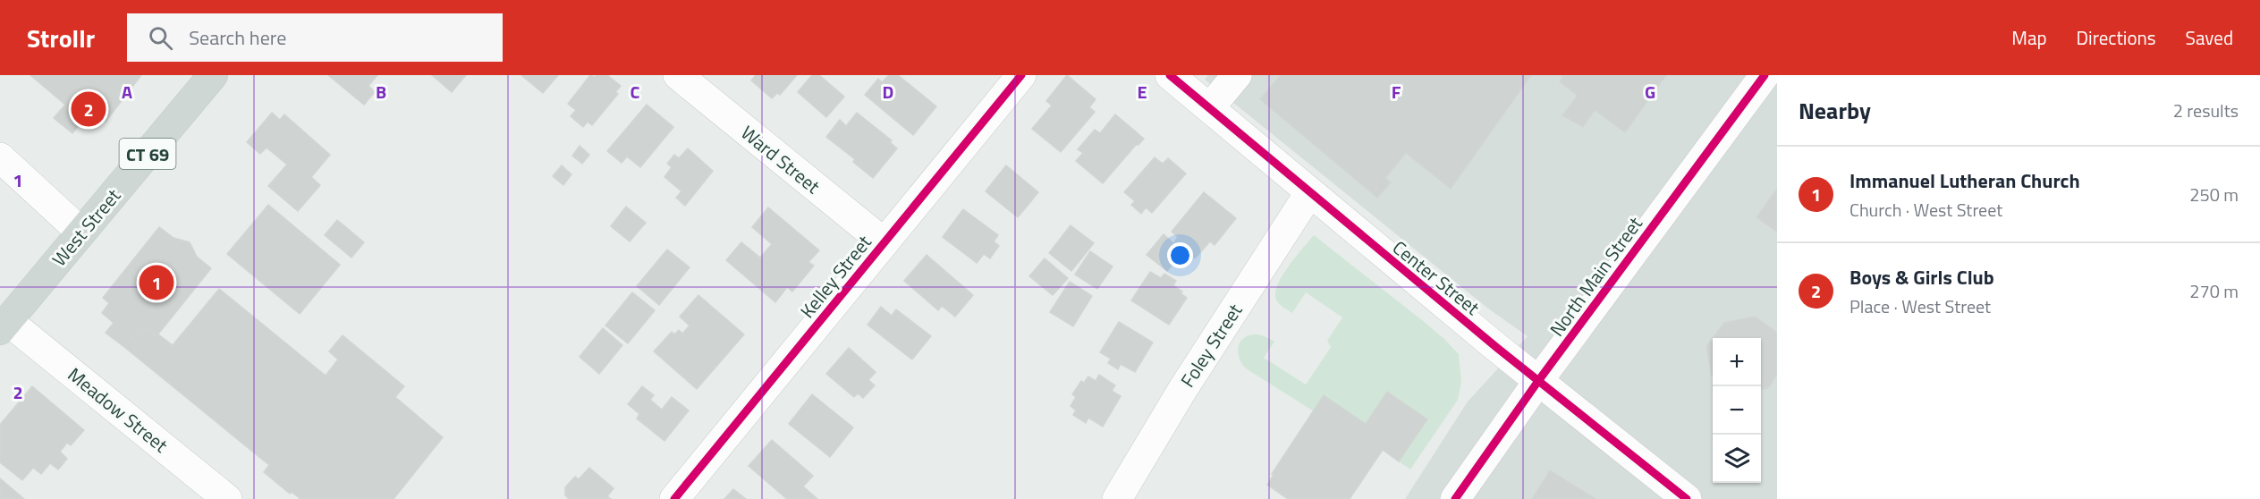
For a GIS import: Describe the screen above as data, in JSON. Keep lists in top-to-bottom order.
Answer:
{
  "streets": {
    "main road": ["CT 69", "West Street"],
    "street": [
      "Ward Street",
      "Kelley Street",
      "North Main Street",
      "Center Street",
      "Foley Street",
      "Meadow Street"
    ]
  },
  "crossings": [
    ["Ward Street", "Kelley Street"],
    ["West Street", "Meadow Street"],
    ["North Main Street", "Center Street"],
    ["Center Street", "Foley Street"]
  ],
  "page": {
    "header": "Strollr",
    "search": "Search here",
    "nav": ["Map", "Directions", "Saved"],
    "heading": ["Nearby", "2 results"],
    "pins": ["2", "1"],
    "list": [
      {
        "mark": "1",
        "name": "Immanuel Lutheran Church",
        "note": "Church · West Street",
        "value": "250 m"
      },
      {
        "mark": "2",
        "name": "Boys & Girls Club",
        "note": "Place · West Street",
        "value": "270 m"
      }
    ],
    "map_buttons": ["+", "−"]
  },
  "grid": {
    "columns": [
      "A",
      "B",
      "C",
      "D",
      "E",
      "F",
      "G"
    ],
    "rows": ["1", "2"]
  }
}
